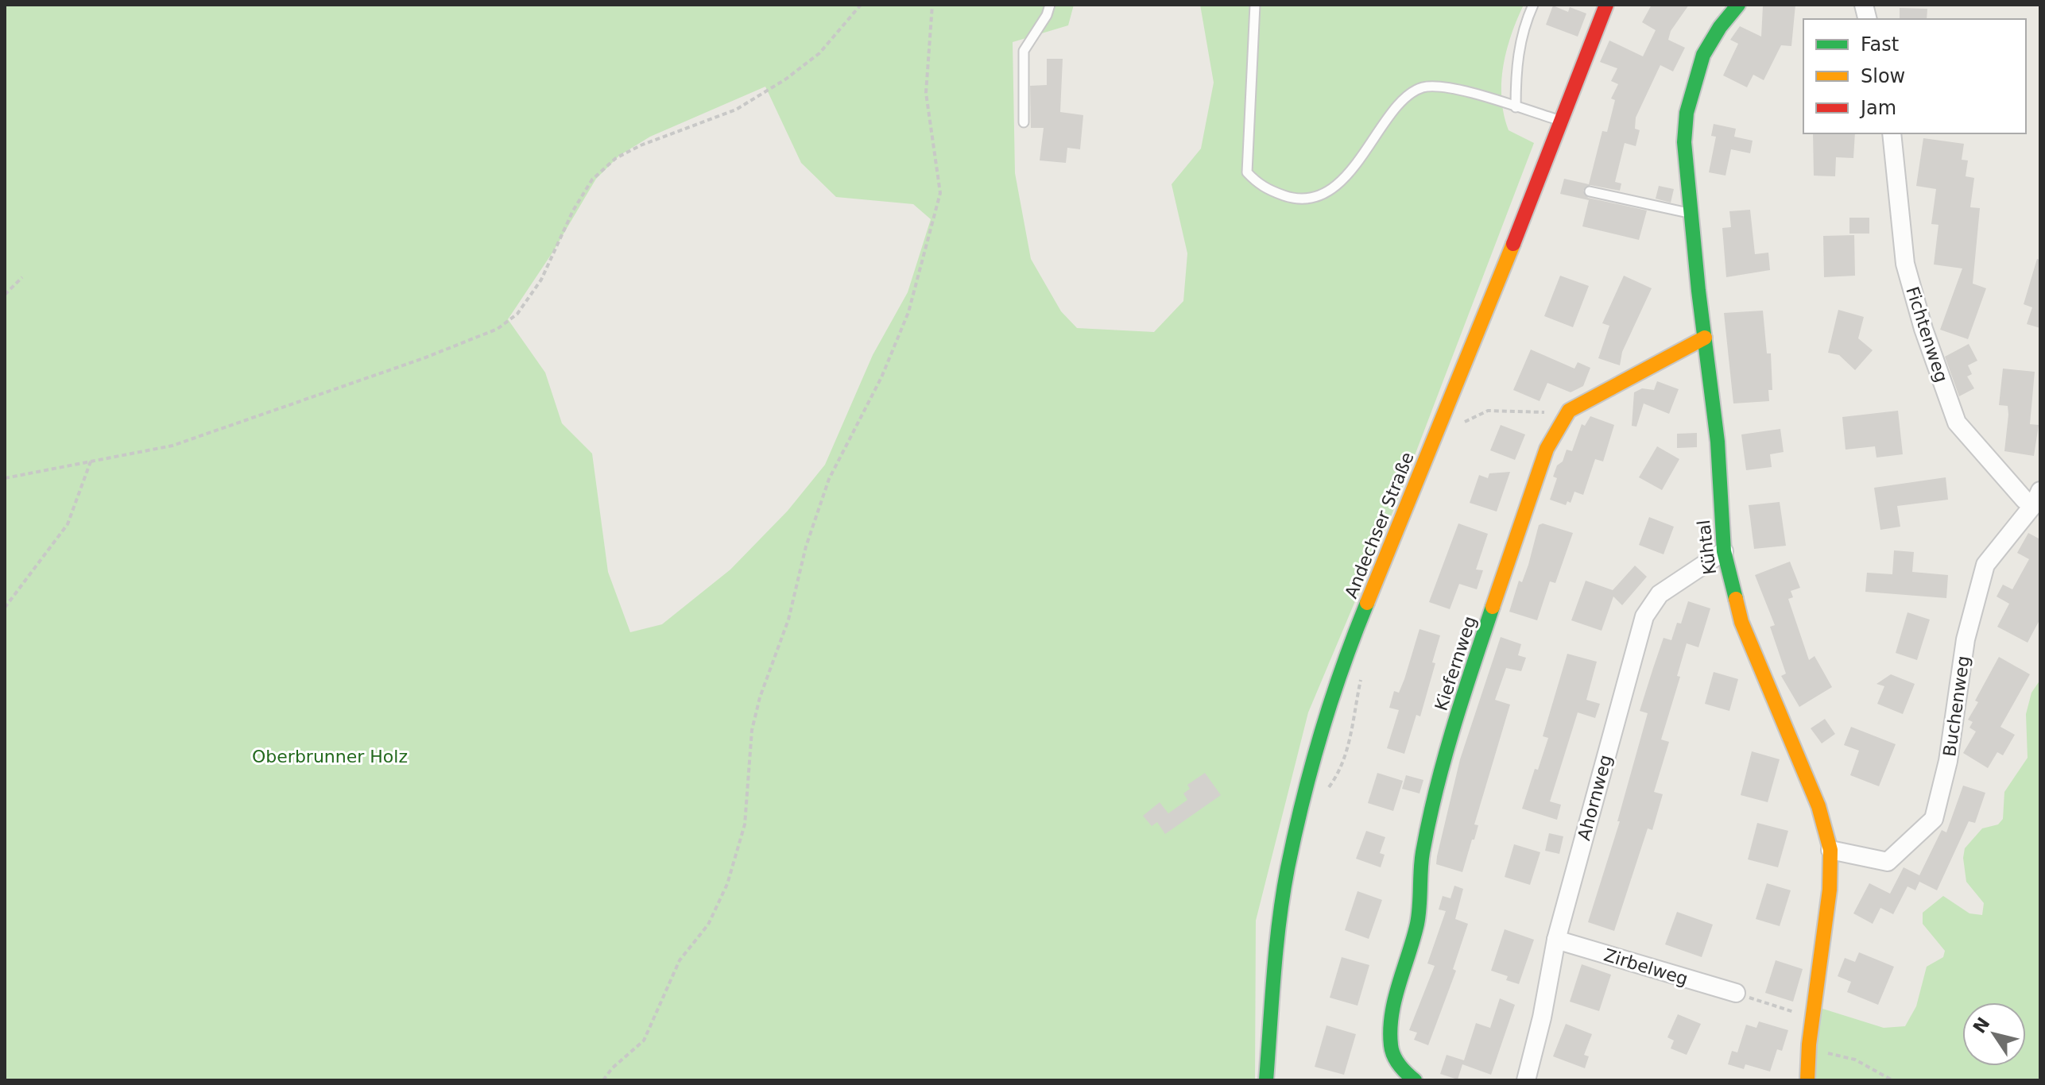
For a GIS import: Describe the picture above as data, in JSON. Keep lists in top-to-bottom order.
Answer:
{
  "streets": {
    "street": [
      "Fichtenweg",
      "Andechser Straße",
      "Kühtal",
      "Kiefernweg",
      "Buchenweg",
      "Ahornweg",
      "Zirbelweg"
    ]
  },
  "crossings": [
    ["Fichtenweg", "Buchenweg"],
    ["Kühtal", "Kiefernweg"],
    ["Kühtal", "Buchenweg"],
    ["Kühtal", "Ahornweg"],
    ["Ahornweg", "Zirbelweg"]
  ],
  "parks": ["Oberbrunner Holz"],
  "legend": ["Fast", "Slow", "Jam"],
  "north": "top left"
}
